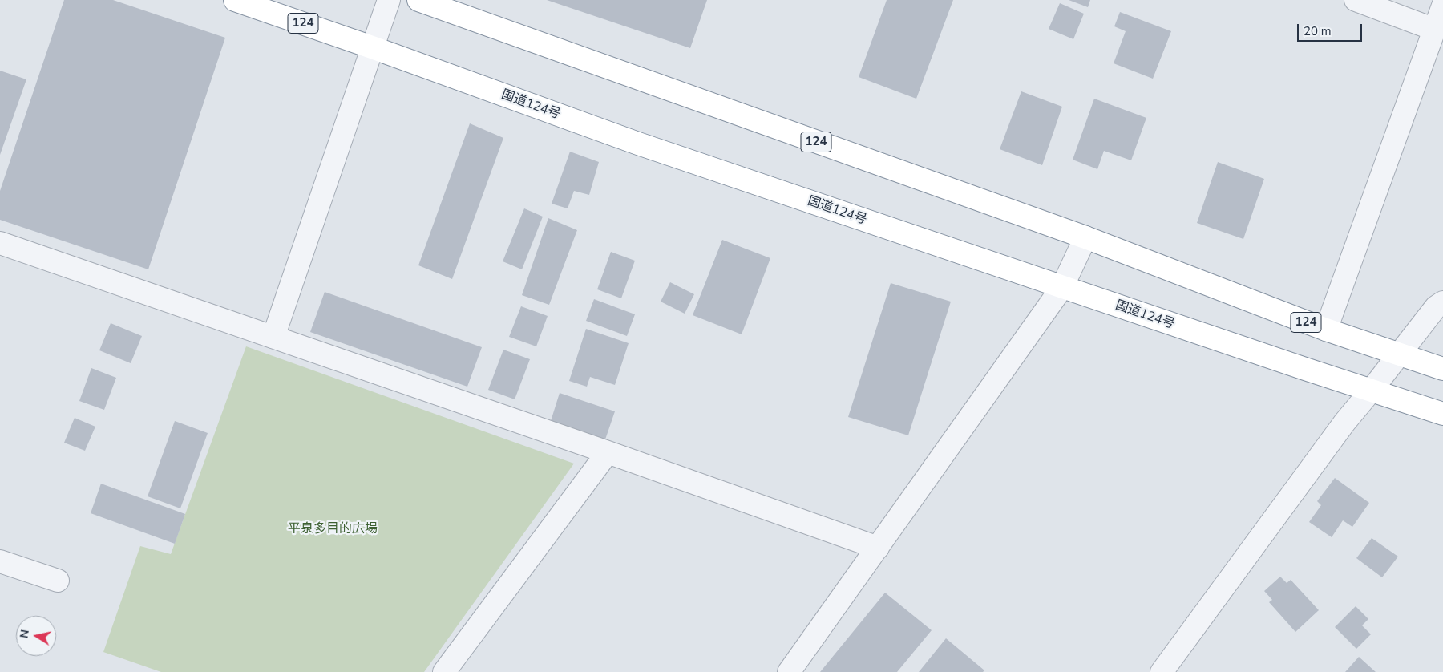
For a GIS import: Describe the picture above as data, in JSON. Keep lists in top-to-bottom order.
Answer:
{
  "streets": {
    "highway": ["124", "国道124号"]
  },
  "parks": ["平泉多目的広場"],
  "scale_bar": "20 m",
  "north": "left"
}
